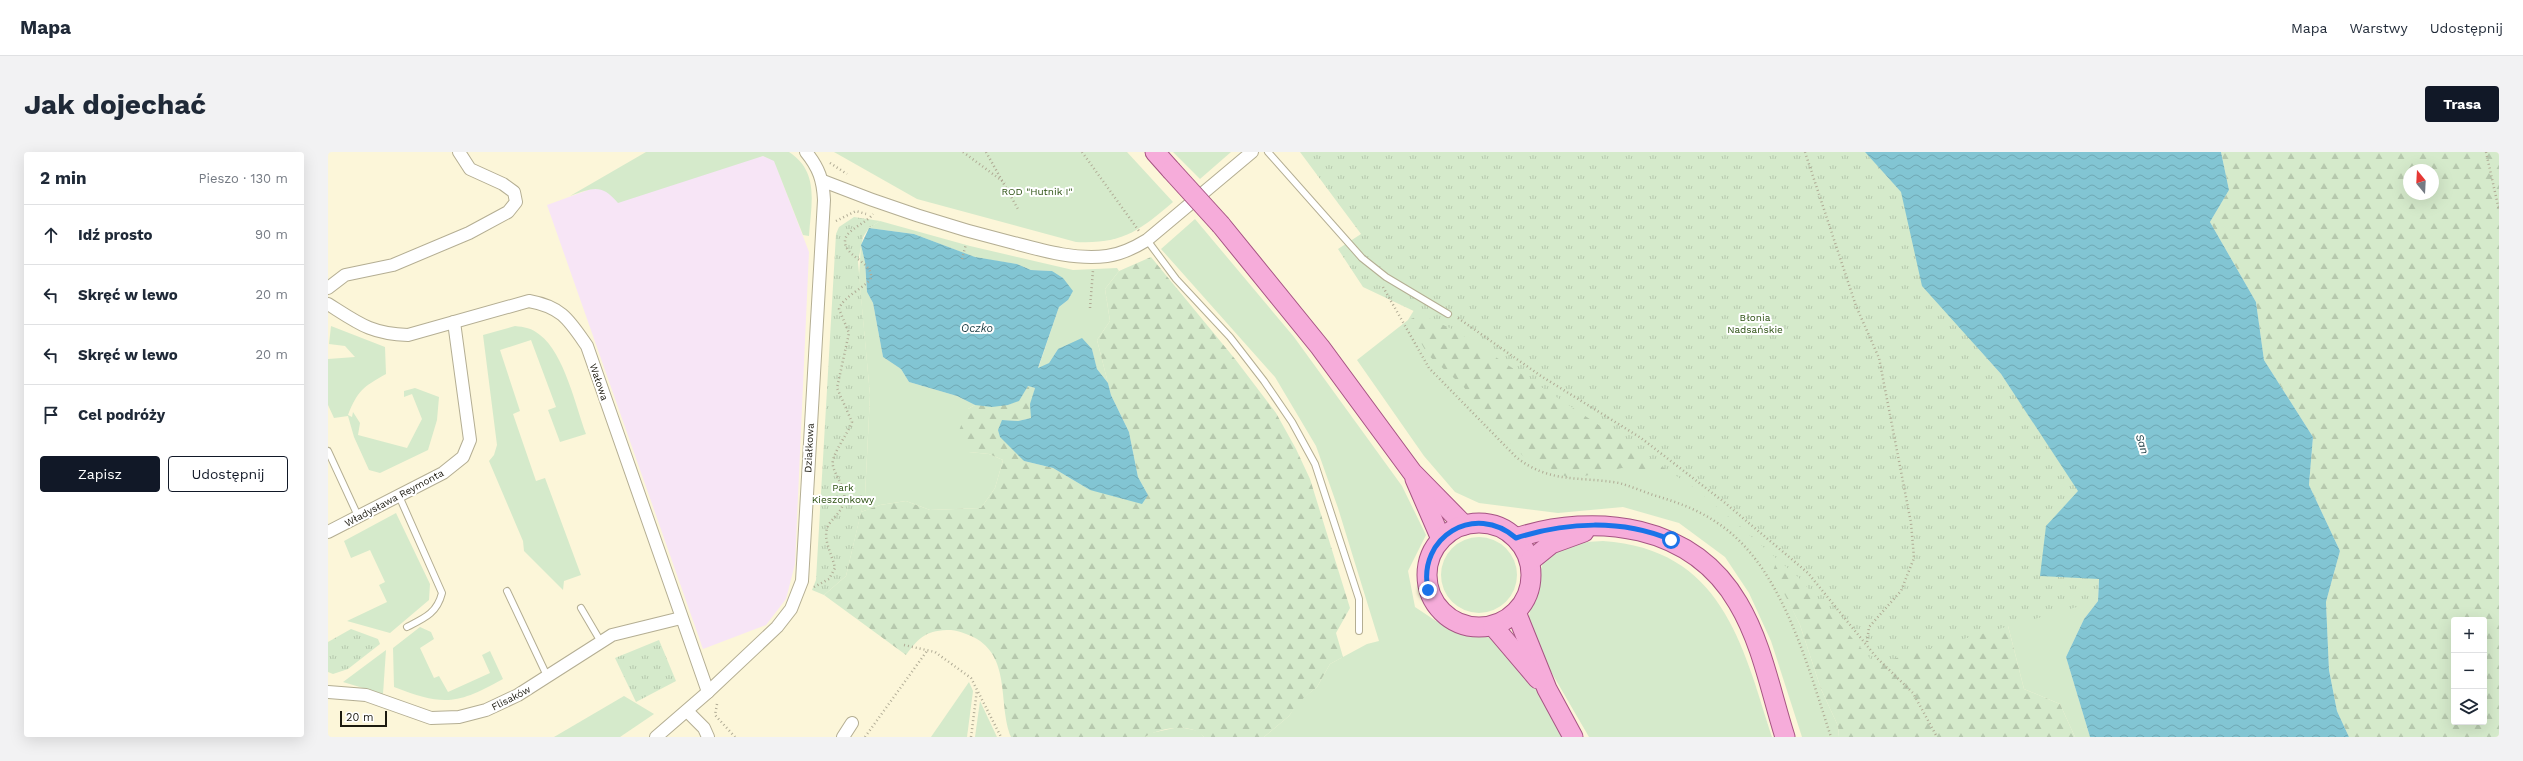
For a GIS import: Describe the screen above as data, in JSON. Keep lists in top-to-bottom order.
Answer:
{
  "streets": {
    "street": [
      "Wałowa",
      "Działkowa",
      "Władysława Reymonta",
      "Flisaków"
    ]
  },
  "crossings": [
    ["Wałowa", "Działkowa"],
    ["Wałowa", "Władysława Reymonta"],
    ["Wałowa", "Flisaków"]
  ],
  "water": ["Oczko", "San"],
  "parks": ["ROD \"Hutnik I\"", "Błonia Nadsańskie", "Park Kieszonkowy"],
  "scale_bar": "20 m",
  "north": "top",
  "page": {
    "header": "Mapa",
    "nav": ["Mapa", "Warstwy", "Udostępnij"],
    "buttons": [
      "Trasa",
      ["Zapisz", "Udostępnij"]
    ],
    "title": "Jak dojechać",
    "heading": ["2 min", "Pieszo · 130 m"],
    "list": [
      ["Idź prosto", "90 m"],
      ["Skręć w lewo", "20 m"],
      ["Skręć w lewo", "20 m"],
      "Cel podróży"
    ],
    "map_buttons": ["+", "−"],
    "scale": "20 m"
  }
}
